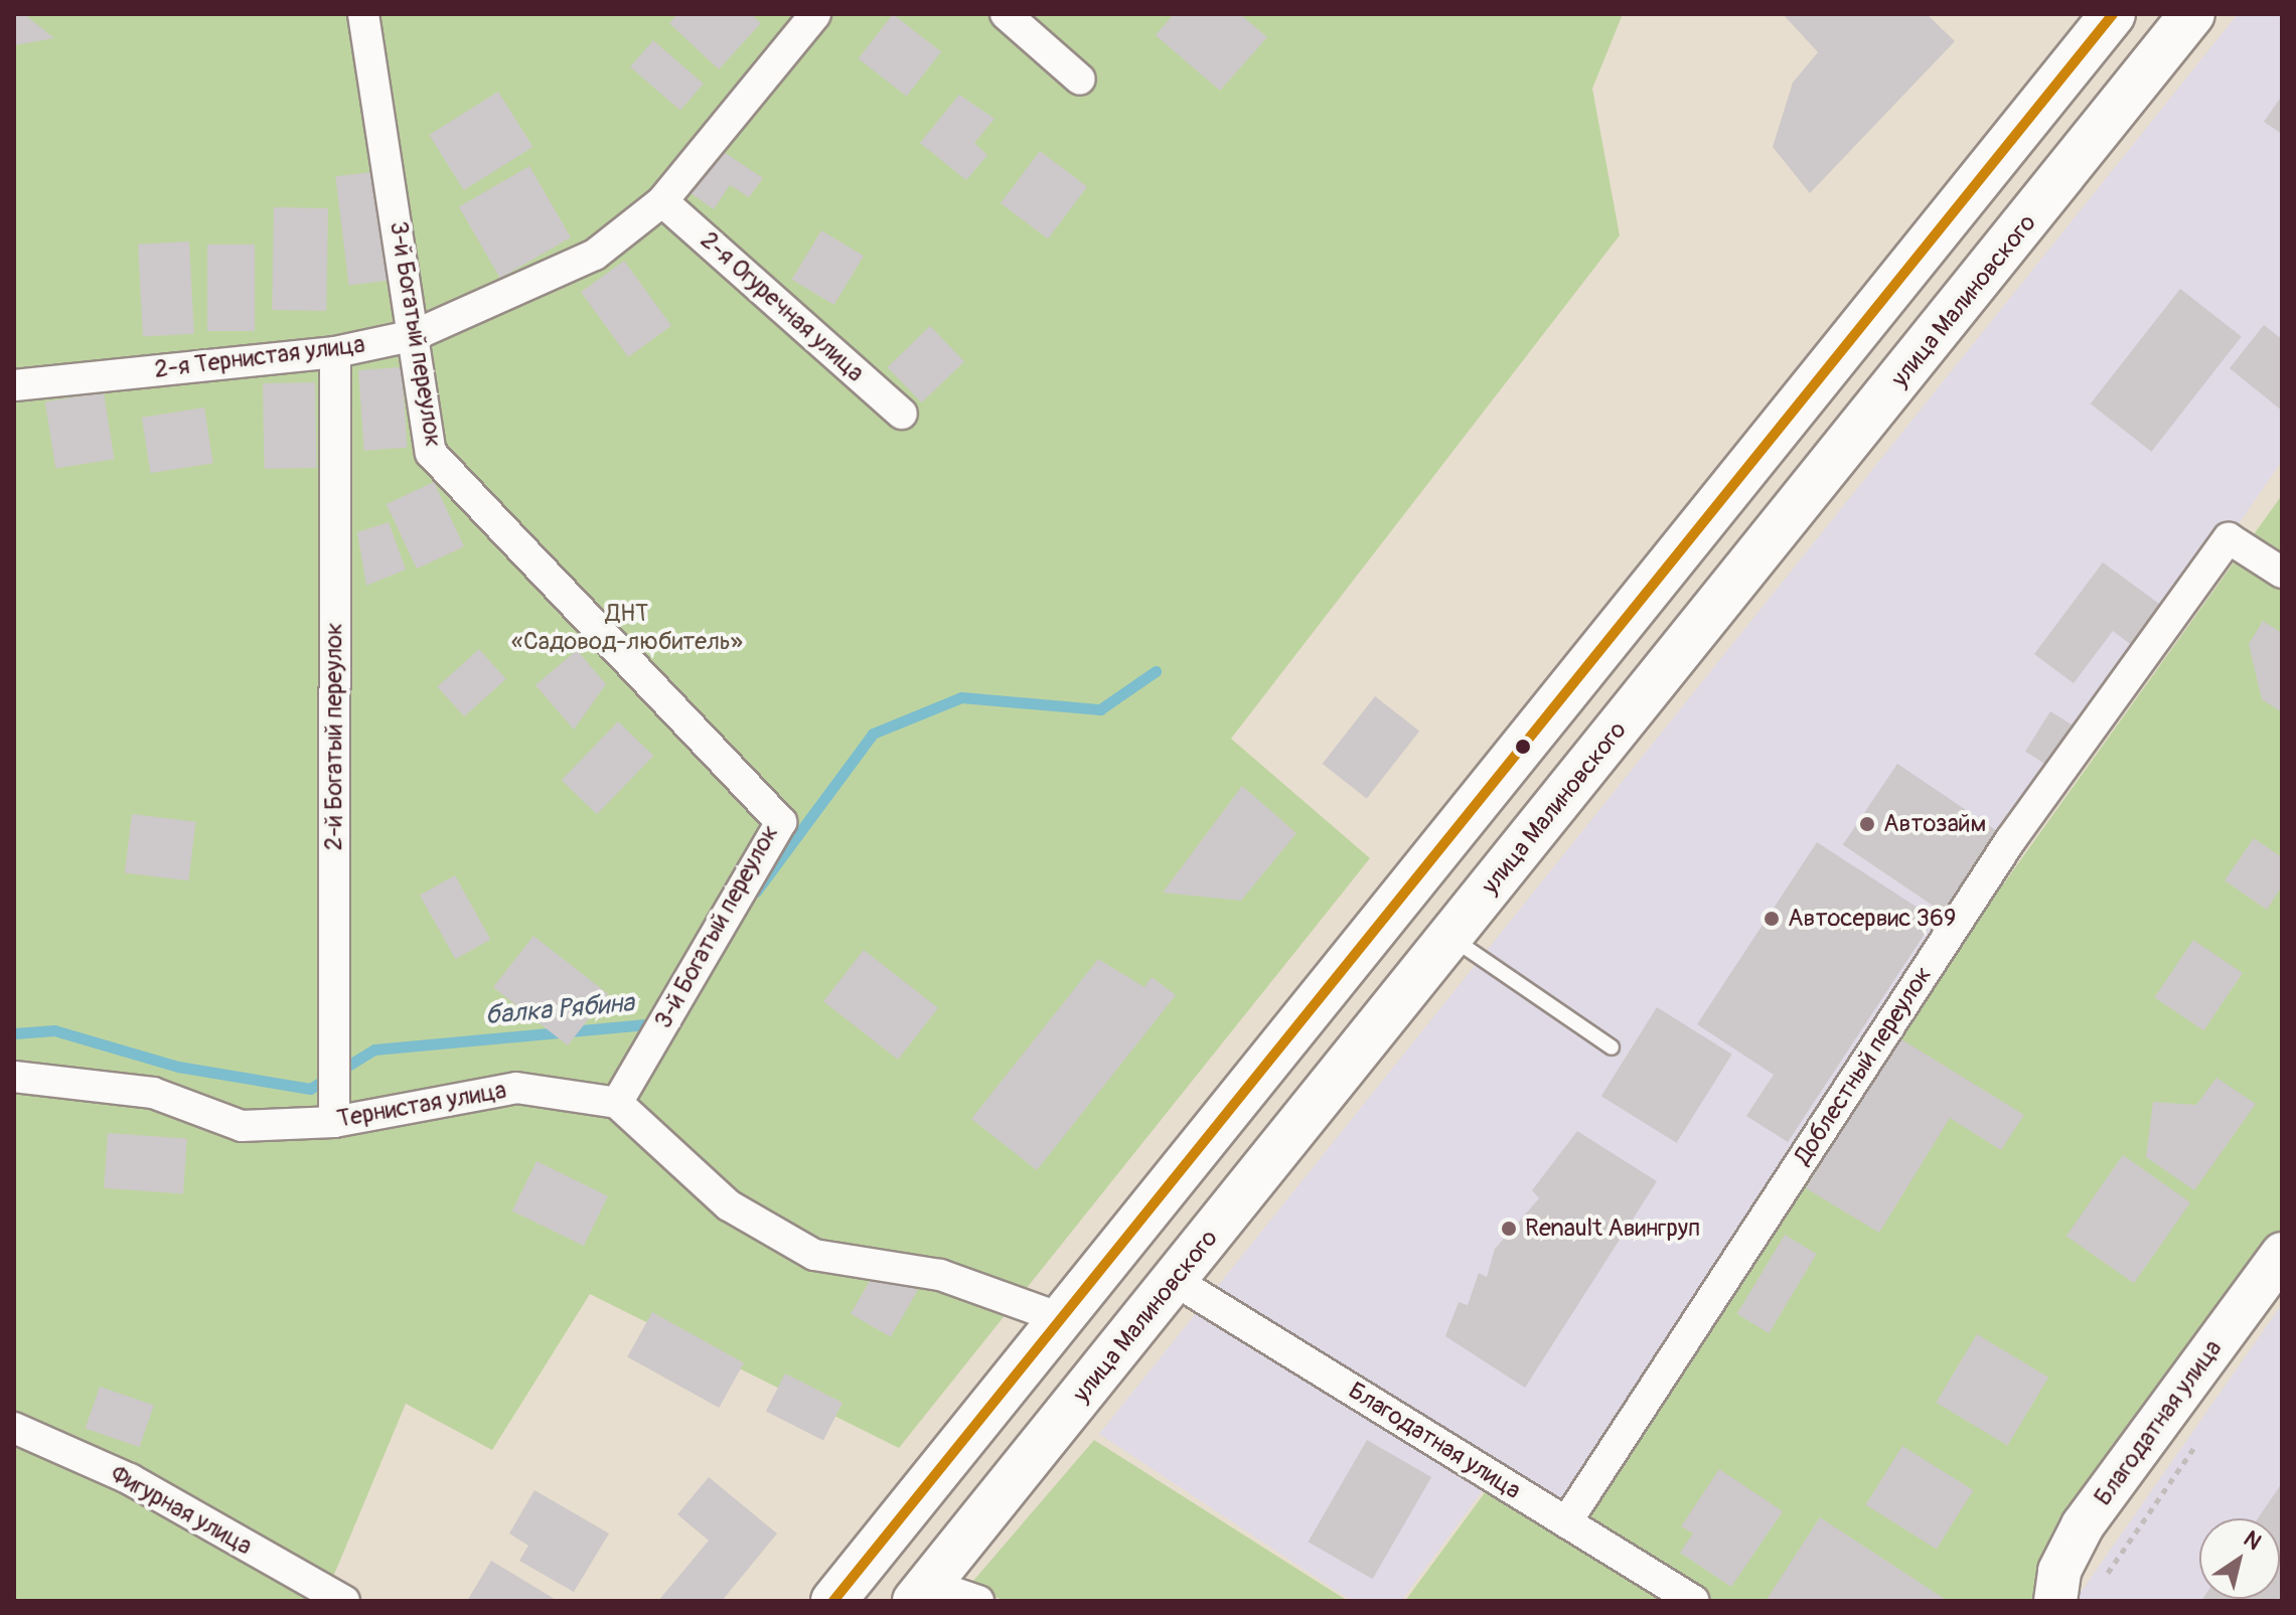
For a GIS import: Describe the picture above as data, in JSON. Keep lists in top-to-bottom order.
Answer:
{
  "streets": {
    "highway": ["улица Малиновского"],
    "street": [
      "2-я Огуречная улица",
      "3-й Богатый переулок",
      "2-я Тернистая улица",
      "2-й Богатый переулок",
      "Доблестный переулок",
      "Тернистая улица",
      "Благодатная улица",
      "Фигурная улица"
    ]
  },
  "crossings": [
    ["улица Малиновского", "Благодатная улица"],
    ["2-я Огуречная улица", "2-я Тернистая улица"],
    ["3-й Богатый переулок", "2-я Тернистая улица"],
    ["3-й Богатый переулок", "Тернистая улица"],
    ["2-я Тернистая улица", "2-й Богатый переулок"],
    ["2-й Богатый переулок", "Тернистая улица"],
    ["Доблестный переулок", "Благодатная улица"]
  ],
  "water": ["балка Рябина"],
  "parks": ["ДНТ «Садовод-любитель»"],
  "places": ["Автозайм", "Автосервис 369", "Renault Авингруп"],
  "north": "top right"
}
